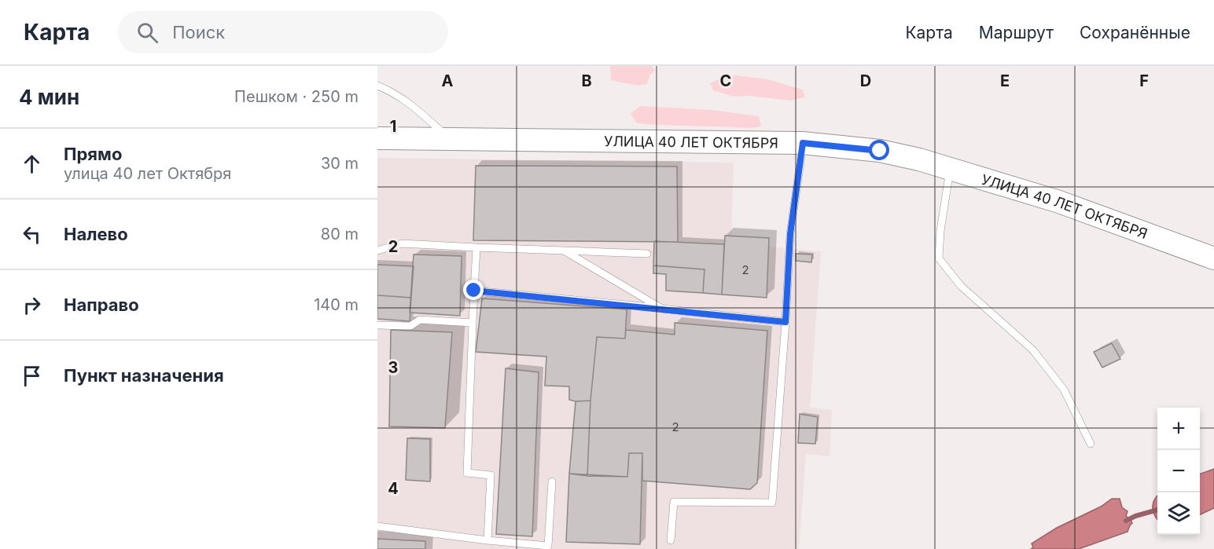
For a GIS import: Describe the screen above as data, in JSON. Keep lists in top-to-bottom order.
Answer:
{
  "streets": {
    "main road": ["УЛИЦА 40 ЛЕТ ОКТЯБРЯ"]
  },
  "house_numbers": ["2", "2"],
  "page": {
    "header": "Карта",
    "search": "Поиск",
    "nav": ["Карта", "Маршрут", "Сохранённые"],
    "heading": ["4 мин", "Пешком · 250 m"],
    "list": [
      ["Прямо", "улица 40 лет Октября", "30 m"],
      ["Налево", "80 m"],
      ["Направо", "140 m"],
      "Пункт назначения"
    ],
    "map_buttons": ["+", "−"]
  },
  "grid": {
    "columns": [
      "A",
      "B",
      "C",
      "D",
      "E",
      "F"
    ],
    "rows": [
      "1",
      "2",
      "3",
      "4"
    ]
  }
}
